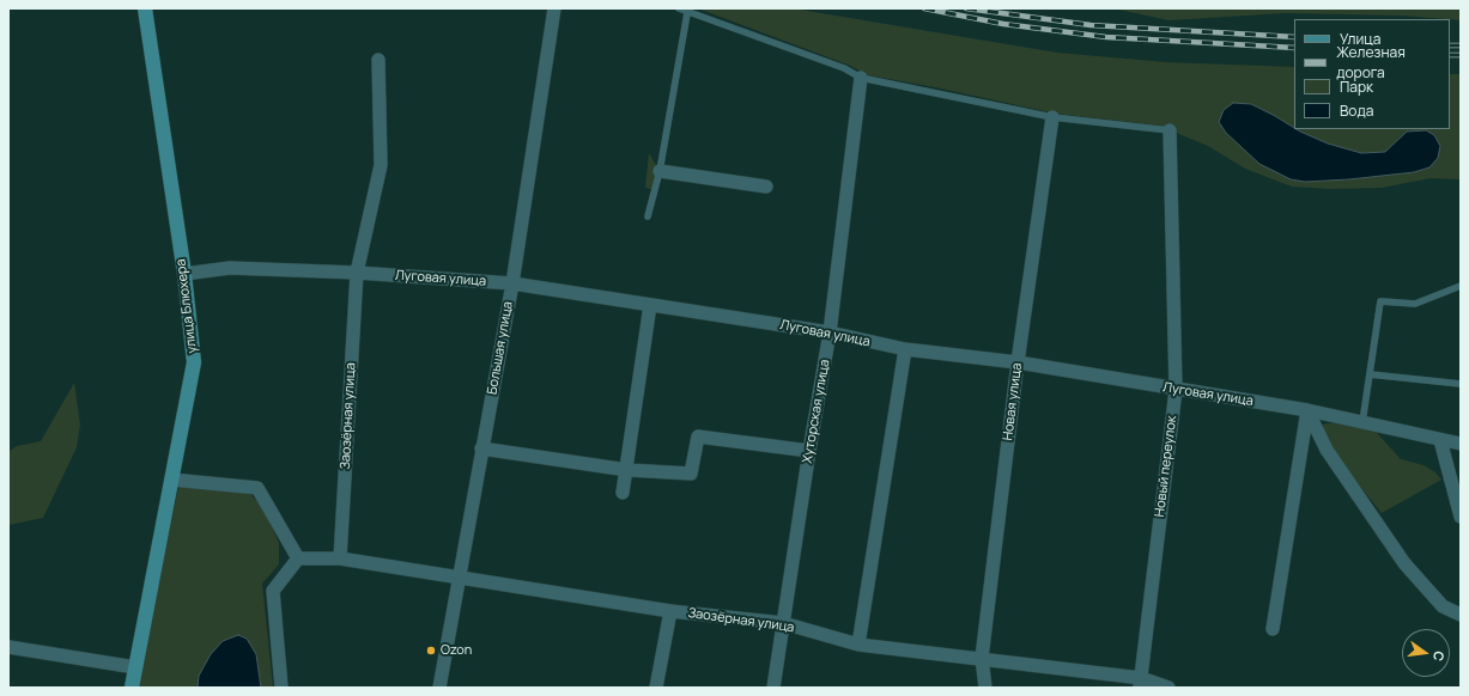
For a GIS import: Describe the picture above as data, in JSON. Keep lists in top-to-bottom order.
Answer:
{
  "streets": {
    "street": [
      "Луговая улица",
      "улица Блюхера",
      "Большая улица",
      "Новая улица",
      "Хуторская улица",
      "Заозёрная улица",
      "Новый переулок"
    ]
  },
  "crossings": [
    ["Луговая улица", "улица Блюхера"],
    ["Луговая улица", "Большая улица"],
    ["Луговая улица", "Новая улица"],
    ["Луговая улица", "Хуторская улица"],
    ["Луговая улица", "Заозёрная улица"],
    ["Луговая улица", "Новый переулок"],
    ["Большая улица", "Заозёрная улица"],
    ["Новая улица", "Заозёрная улица"],
    ["Хуторская улица", "Заозёрная улица"],
    ["Заозёрная улица", "Новый переулок"]
  ],
  "places": ["Ozon"],
  "legend": [
    "Улица",
    "Железная дорога",
    "Парк",
    "Вода"
  ],
  "north": "right"
}
